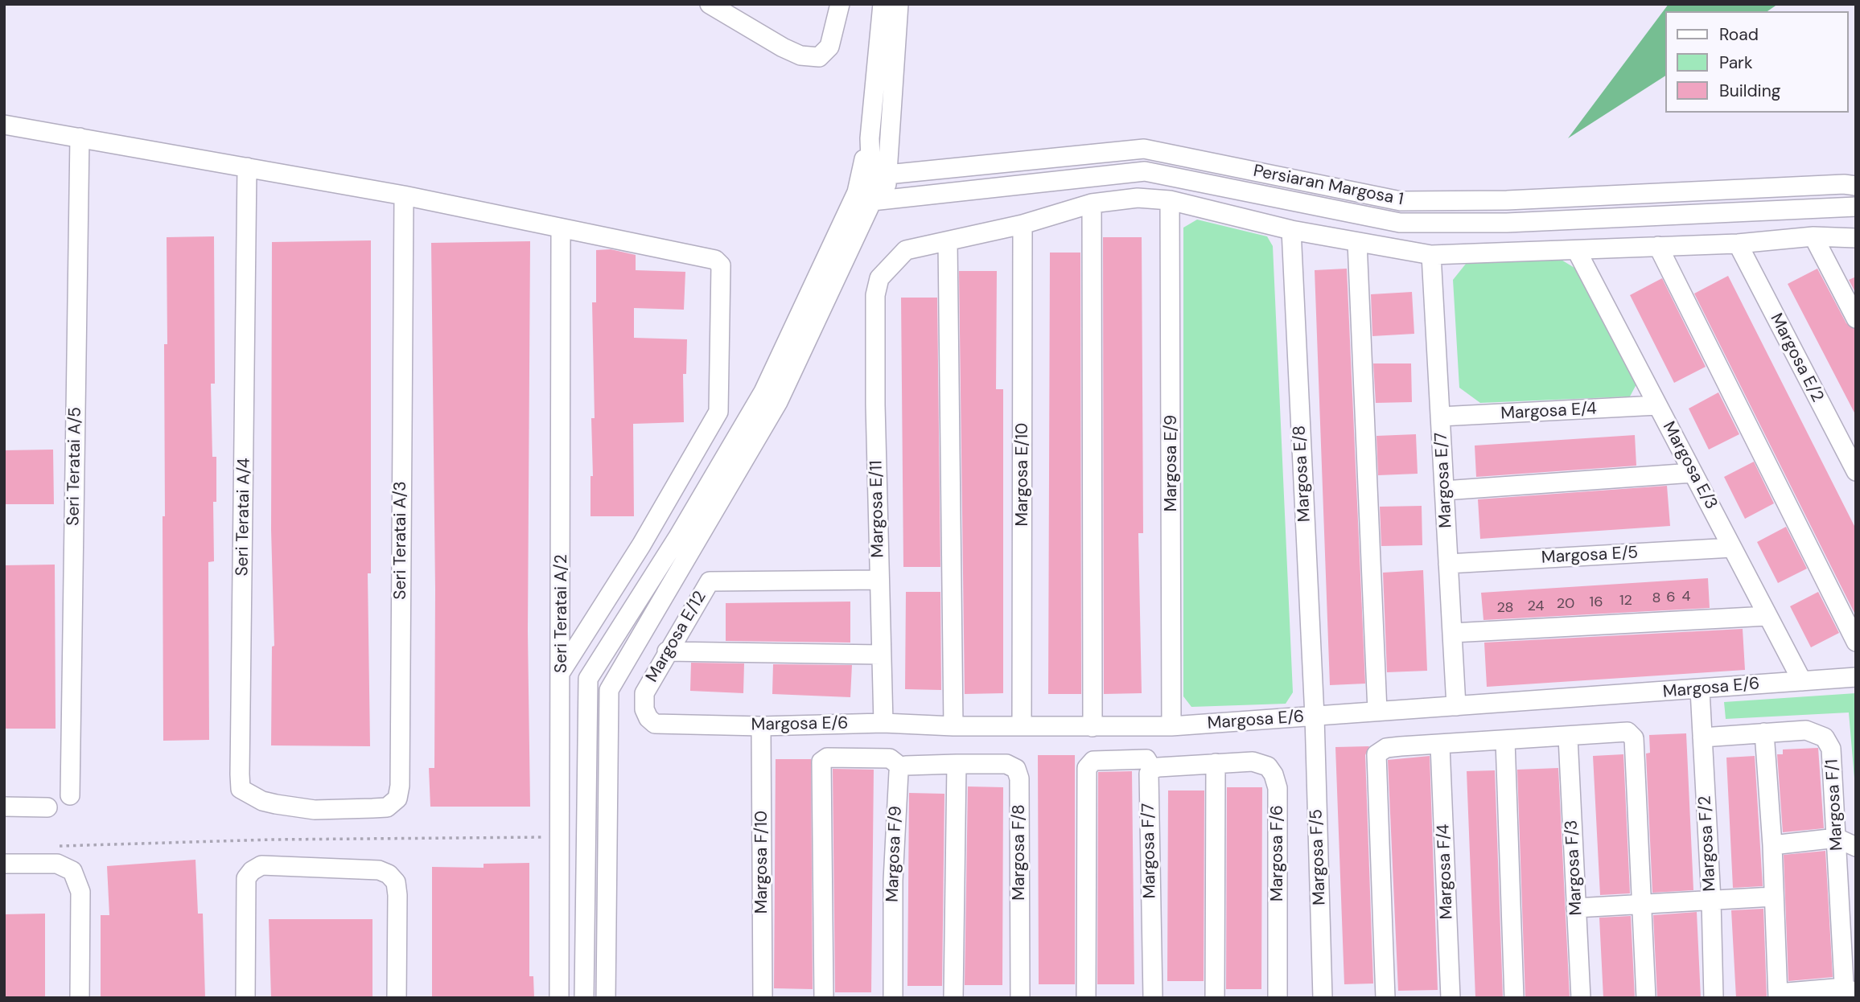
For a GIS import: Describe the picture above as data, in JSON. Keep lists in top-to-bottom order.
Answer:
{
  "streets": {
    "street": [
      "Persiaran Margosa 1",
      "Margosa E/2",
      "Margosa E/4",
      "Margosa E/9",
      "Margosa E/3",
      "Seri Teratai A/5",
      "Margosa E/8",
      "Margosa E/10",
      "Margosa E/7",
      "Margosa E/11",
      "Seri Teratai A/4",
      "Seri Teratai A/3",
      "Margosa E/5",
      "Seri Teratai A/2",
      "Margosa E/12",
      "Margosa E/6",
      "Margosa F/1",
      "Margosa F/2",
      "Margosa F/7",
      "Margosa F/8",
      "Margosa F/6",
      "Margosa F/9",
      "Margosa F/5",
      "Margosa F/10",
      "Margosa F/3",
      "Margosa F/4"
    ]
  },
  "crossings": [
    ["Margosa E/4", "Margosa E/3"],
    ["Margosa E/4", "Margosa E/7"],
    ["Margosa E/9", "Margosa E/6"],
    ["Margosa E/3", "Margosa E/5"],
    ["Margosa E/3", "Margosa E/6"],
    ["Margosa E/8", "Margosa E/6"],
    ["Margosa E/8", "Margosa F/5"],
    ["Margosa E/10", "Margosa E/6"],
    ["Margosa E/7", "Margosa E/5"],
    ["Margosa E/7", "Margosa E/6"],
    ["Margosa E/11", "Margosa E/12"],
    ["Margosa E/11", "Margosa E/6"],
    ["Seri Teratai A/4", "Seri Teratai A/3"],
    ["Margosa E/12", "Margosa E/6"],
    ["Margosa E/6", "Margosa F/2"],
    ["Margosa E/6", "Margosa F/5"],
    ["Margosa E/6", "Margosa F/10"],
    ["Margosa F/1", "Margosa F/2"]
  ],
  "house_numbers": [
    "4",
    "6",
    "8",
    "12",
    "16",
    "20",
    "24",
    "28"
  ],
  "legend": ["Road", "Park", "Building"]
}
